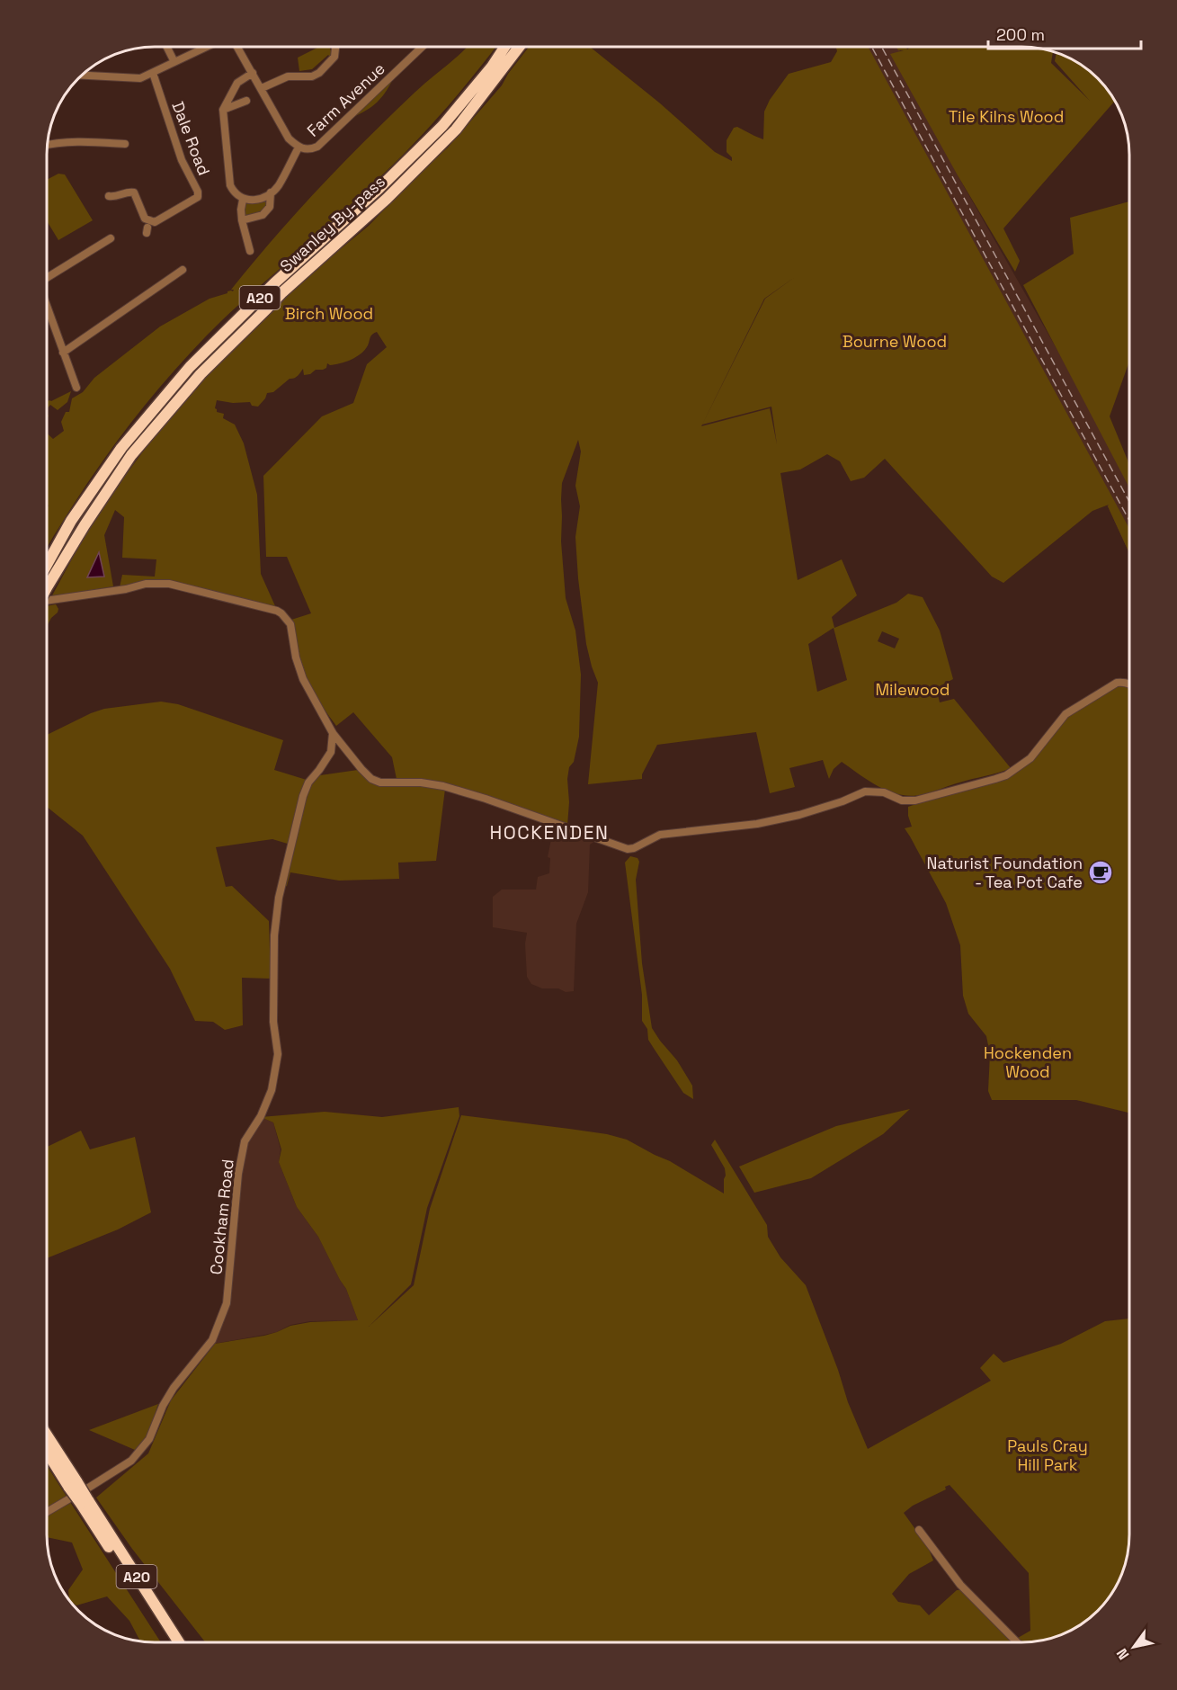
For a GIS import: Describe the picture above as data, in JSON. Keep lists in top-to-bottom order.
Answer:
{
  "streets": {
    "highway": ["Swanley By-pass", "A20"],
    "street": ["Farm Avenue", "Dale Road", "Cookham Road"]
  },
  "crossings": [
    ["A20", "Cookham Road"]
  ],
  "districts": ["HOCKENDEN"],
  "parks": [
    "Tile Kilns Wood",
    "Birch Wood",
    "Bourne Wood",
    "Milewood",
    "Hockenden Wood",
    "Pauls Cray Hill Park"
  ],
  "places": {
    "cafe": ["Naturist Foundation - Tea Pot Cafe"]
  },
  "scale_bar": "200 m",
  "north": "bottom left"
}
